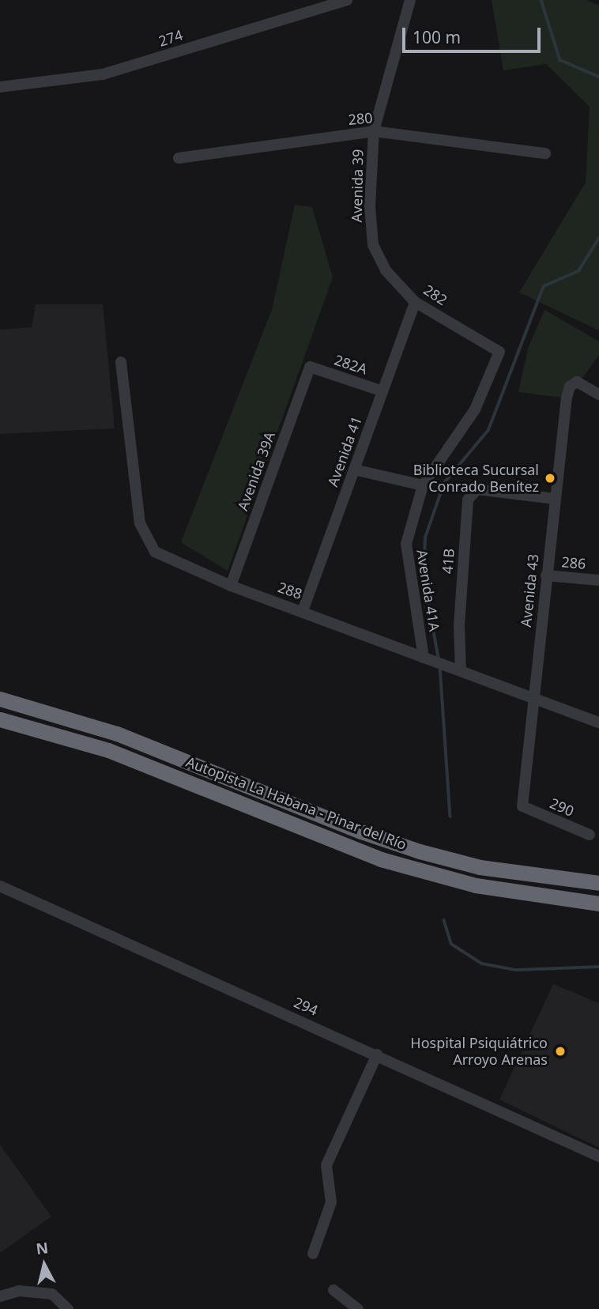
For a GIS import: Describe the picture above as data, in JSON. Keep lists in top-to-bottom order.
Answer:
{
  "streets": {
    "highway": ["Autopista La Habana - Pinar del Río"],
    "street": [
      "274",
      "280",
      "Avenida 39",
      "282",
      "282A",
      "Avenida 41",
      "Avenida 39A",
      "41B",
      "286",
      "288",
      "Avenida 41A",
      "Avenida 43",
      "290",
      "294"
    ]
  },
  "crossings": [
    ["280", "Avenida 39"],
    ["Avenida 39", "282"],
    ["282", "Avenida 41"],
    ["282", "Avenida 41A"],
    ["282A", "Avenida 41"],
    ["282A", "Avenida 39A"],
    ["Avenida 41", "288"],
    ["Avenida 39A", "288"],
    ["41B", "288"],
    ["41B", "Avenida 43"],
    ["286", "Avenida 43"],
    ["288", "Avenida 41A"],
    ["288", "Avenida 43"],
    ["Avenida 43", "290"]
  ],
  "places": ["Biblioteca Sucursal Conrado Benítez", "Hospital Psiquiátrico Arroyo Arenas"],
  "scale_bar": "100 m",
  "north": "top"
}
